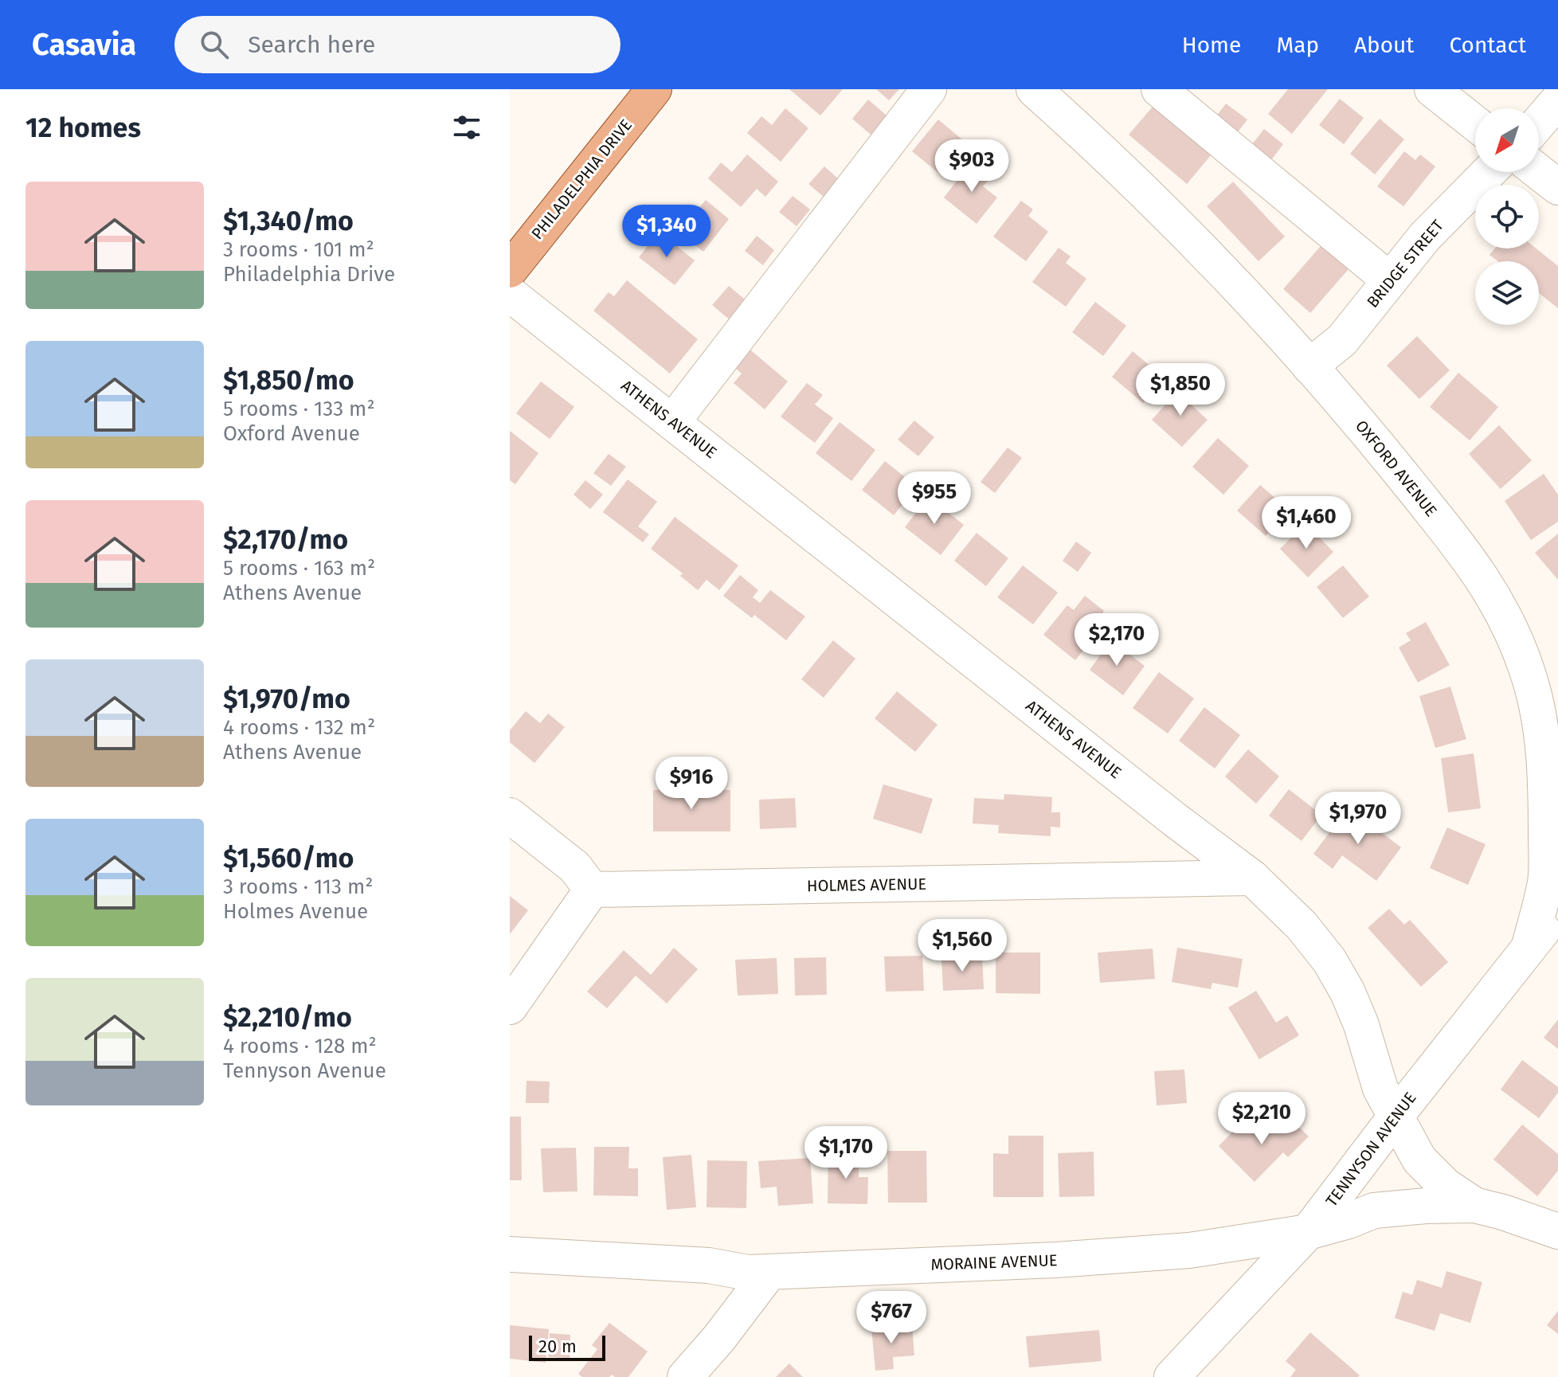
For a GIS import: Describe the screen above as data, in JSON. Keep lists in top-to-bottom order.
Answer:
{
  "streets": {
    "main road": ["PHILADELPHIA DRIVE"],
    "street": [
      "BRIDGE STREET",
      "ATHENS AVENUE",
      "OXFORD AVENUE",
      "HOLMES AVENUE",
      "TENNYSON AVENUE",
      "MORAINE AVENUE"
    ]
  },
  "crossings": [
    ["BRIDGE STREET", "OXFORD AVENUE"],
    ["ATHENS AVENUE", "HOLMES AVENUE"],
    ["ATHENS AVENUE", "TENNYSON AVENUE"],
    ["ATHENS AVENUE", "MORAINE AVENUE"],
    ["OXFORD AVENUE", "TENNYSON AVENUE"],
    ["TENNYSON AVENUE", "MORAINE AVENUE"]
  ],
  "scale_bar": "20 m",
  "north": "bottom left",
  "page": {
    "header": "Casavia",
    "search": "Search here",
    "nav": [
      "Home",
      "Map",
      "About",
      "Contact"
    ],
    "heading": "12 homes",
    "price": [
      "$903",
      "$1,340",
      "$1,850",
      "$955",
      "$1,460",
      "$2,170",
      "$916",
      "$1,970",
      "$1,560",
      "$2,210",
      "$1,170",
      "$767"
    ],
    "list": [
      {
        "name": "$1,340/mo",
        "note": "3 rooms · 101 m² · Philadelphia Drive"
      },
      {
        "name": "$1,850/mo",
        "note": "5 rooms · 133 m² · Oxford Avenue"
      },
      {
        "name": "$2,170/mo",
        "note": "5 rooms · 163 m² · Athens Avenue"
      },
      {
        "name": "$1,970/mo",
        "note": "4 rooms · 132 m² · Athens Avenue"
      },
      {
        "name": "$1,560/mo",
        "note": "3 rooms · 113 m² · Holmes Avenue"
      },
      {
        "name": "$2,210/mo",
        "note": "4 rooms · 128 m² · Tennyson Avenue"
      }
    ],
    "scale": "20 m"
  }
}
